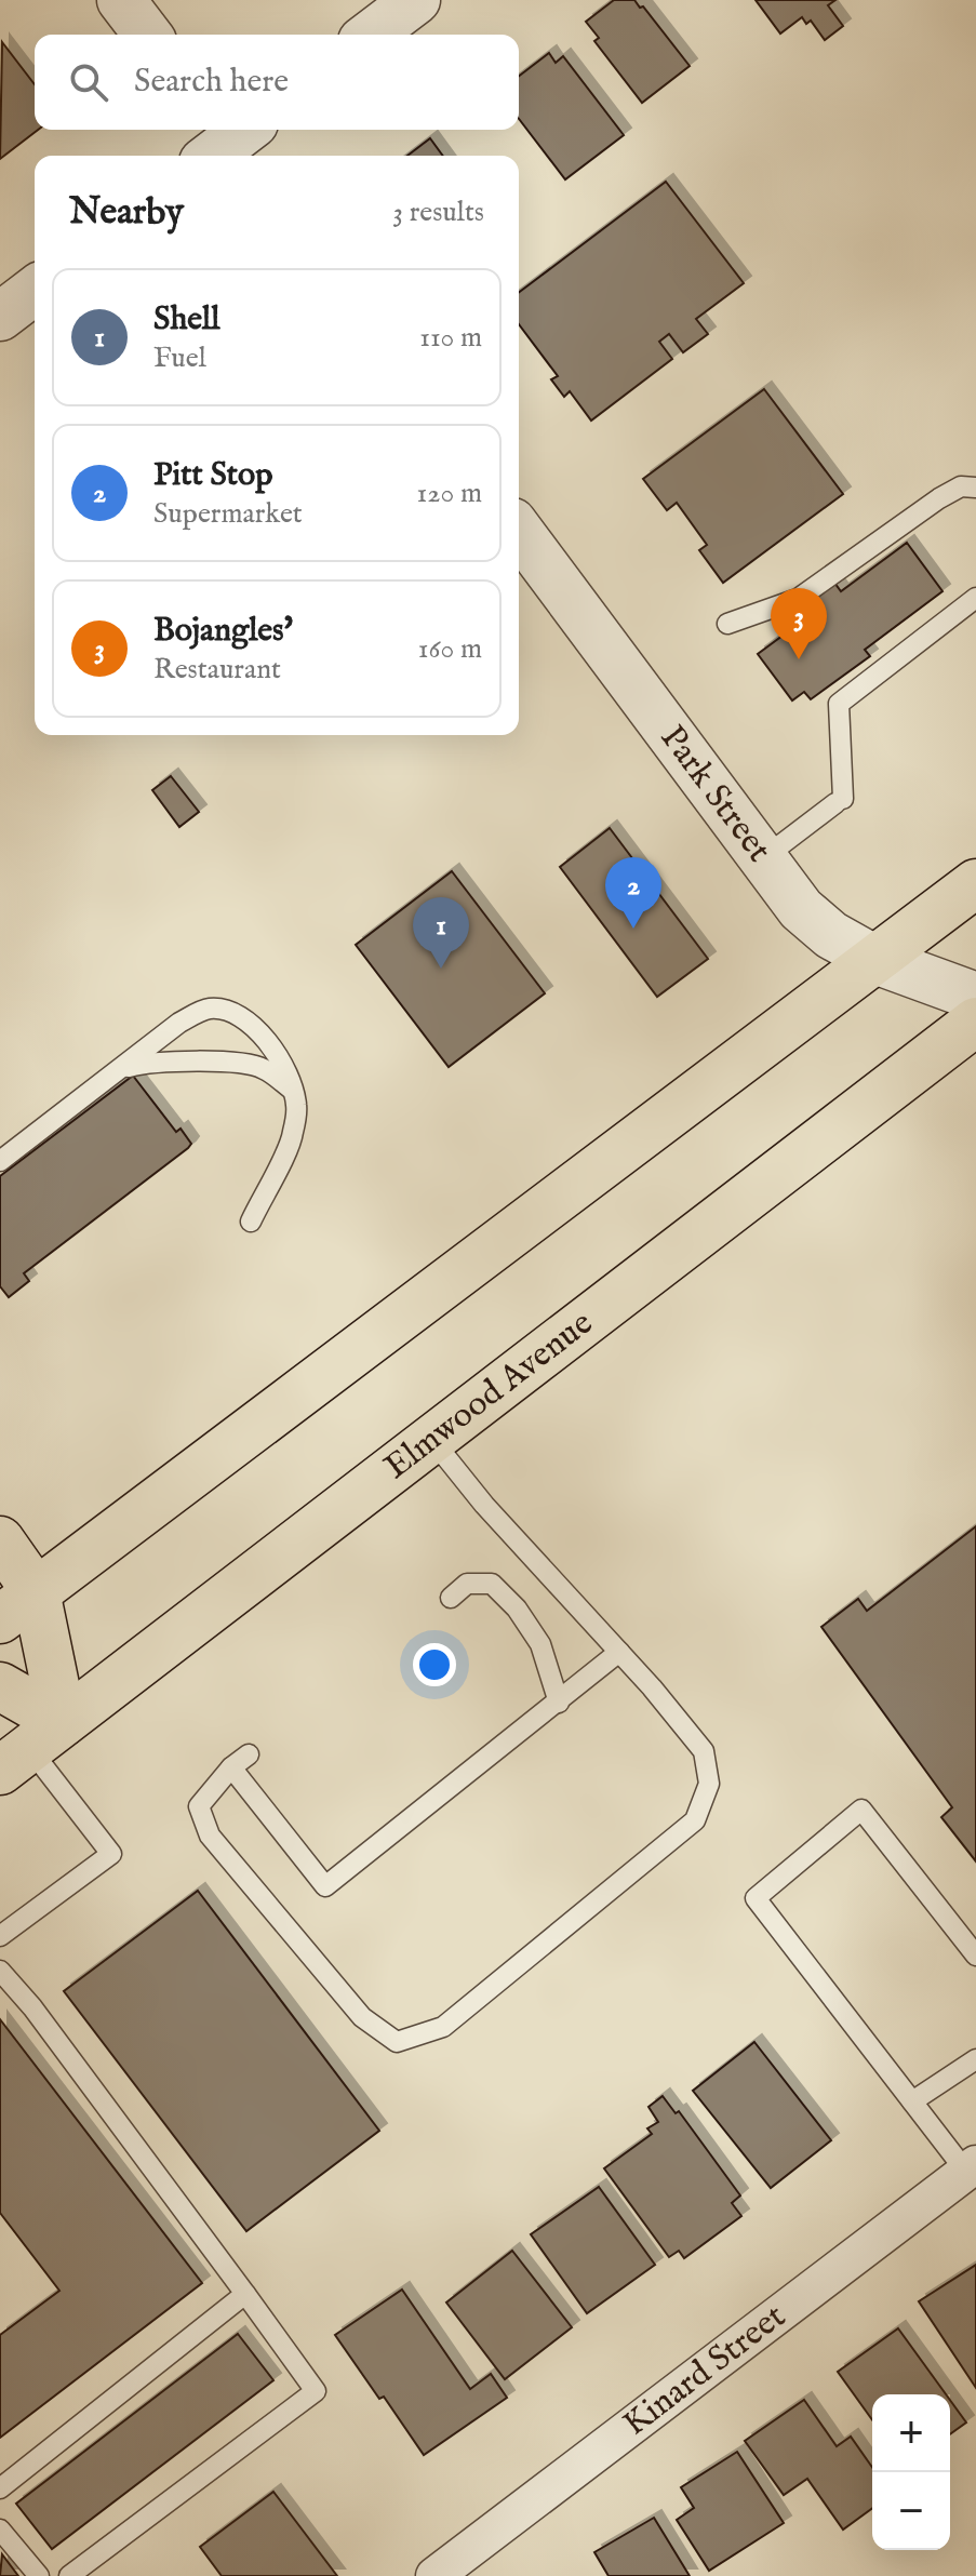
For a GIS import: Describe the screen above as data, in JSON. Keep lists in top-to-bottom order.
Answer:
{
  "streets": {
    "main road": ["Elmwood Avenue"],
    "street": ["Park Street", "Kinard Street"]
  },
  "page": {
    "search": "Search here",
    "heading": ["Nearby", "3 results"],
    "list": [
      {
        "mark": "1",
        "name": "Shell",
        "note": "Fuel",
        "value": "110 m"
      },
      {
        "mark": "2",
        "name": "Pitt Stop",
        "note": "Supermarket",
        "value": "120 m"
      },
      {
        "mark": "3",
        "name": "Bojangles'",
        "note": "Restaurant",
        "value": "160 m"
      }
    ],
    "pins": ["3", "2", "1"],
    "map_buttons": ["+", "−"]
  }
}
